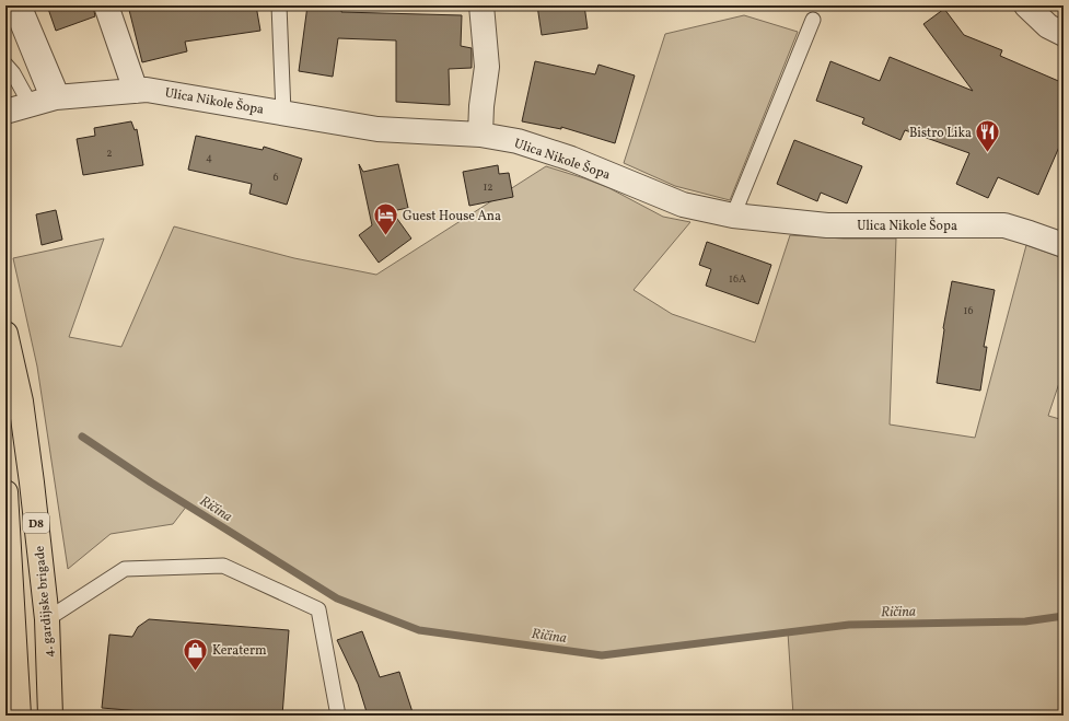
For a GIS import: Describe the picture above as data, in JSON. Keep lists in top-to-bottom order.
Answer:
{
  "streets": {
    "main road": ["D8", "4. gardijske brigade"],
    "street": ["Ulica Nikole Šopa"]
  },
  "water": ["Ričina"],
  "places": {
    "restaurant": ["Bistro Lika"],
    "hotel": ["Guest House Ana"],
    "shop": ["Keraterm"]
  },
  "house_numbers": [
    "2",
    "4",
    "6",
    "12",
    "16A",
    "16"
  ]
}
